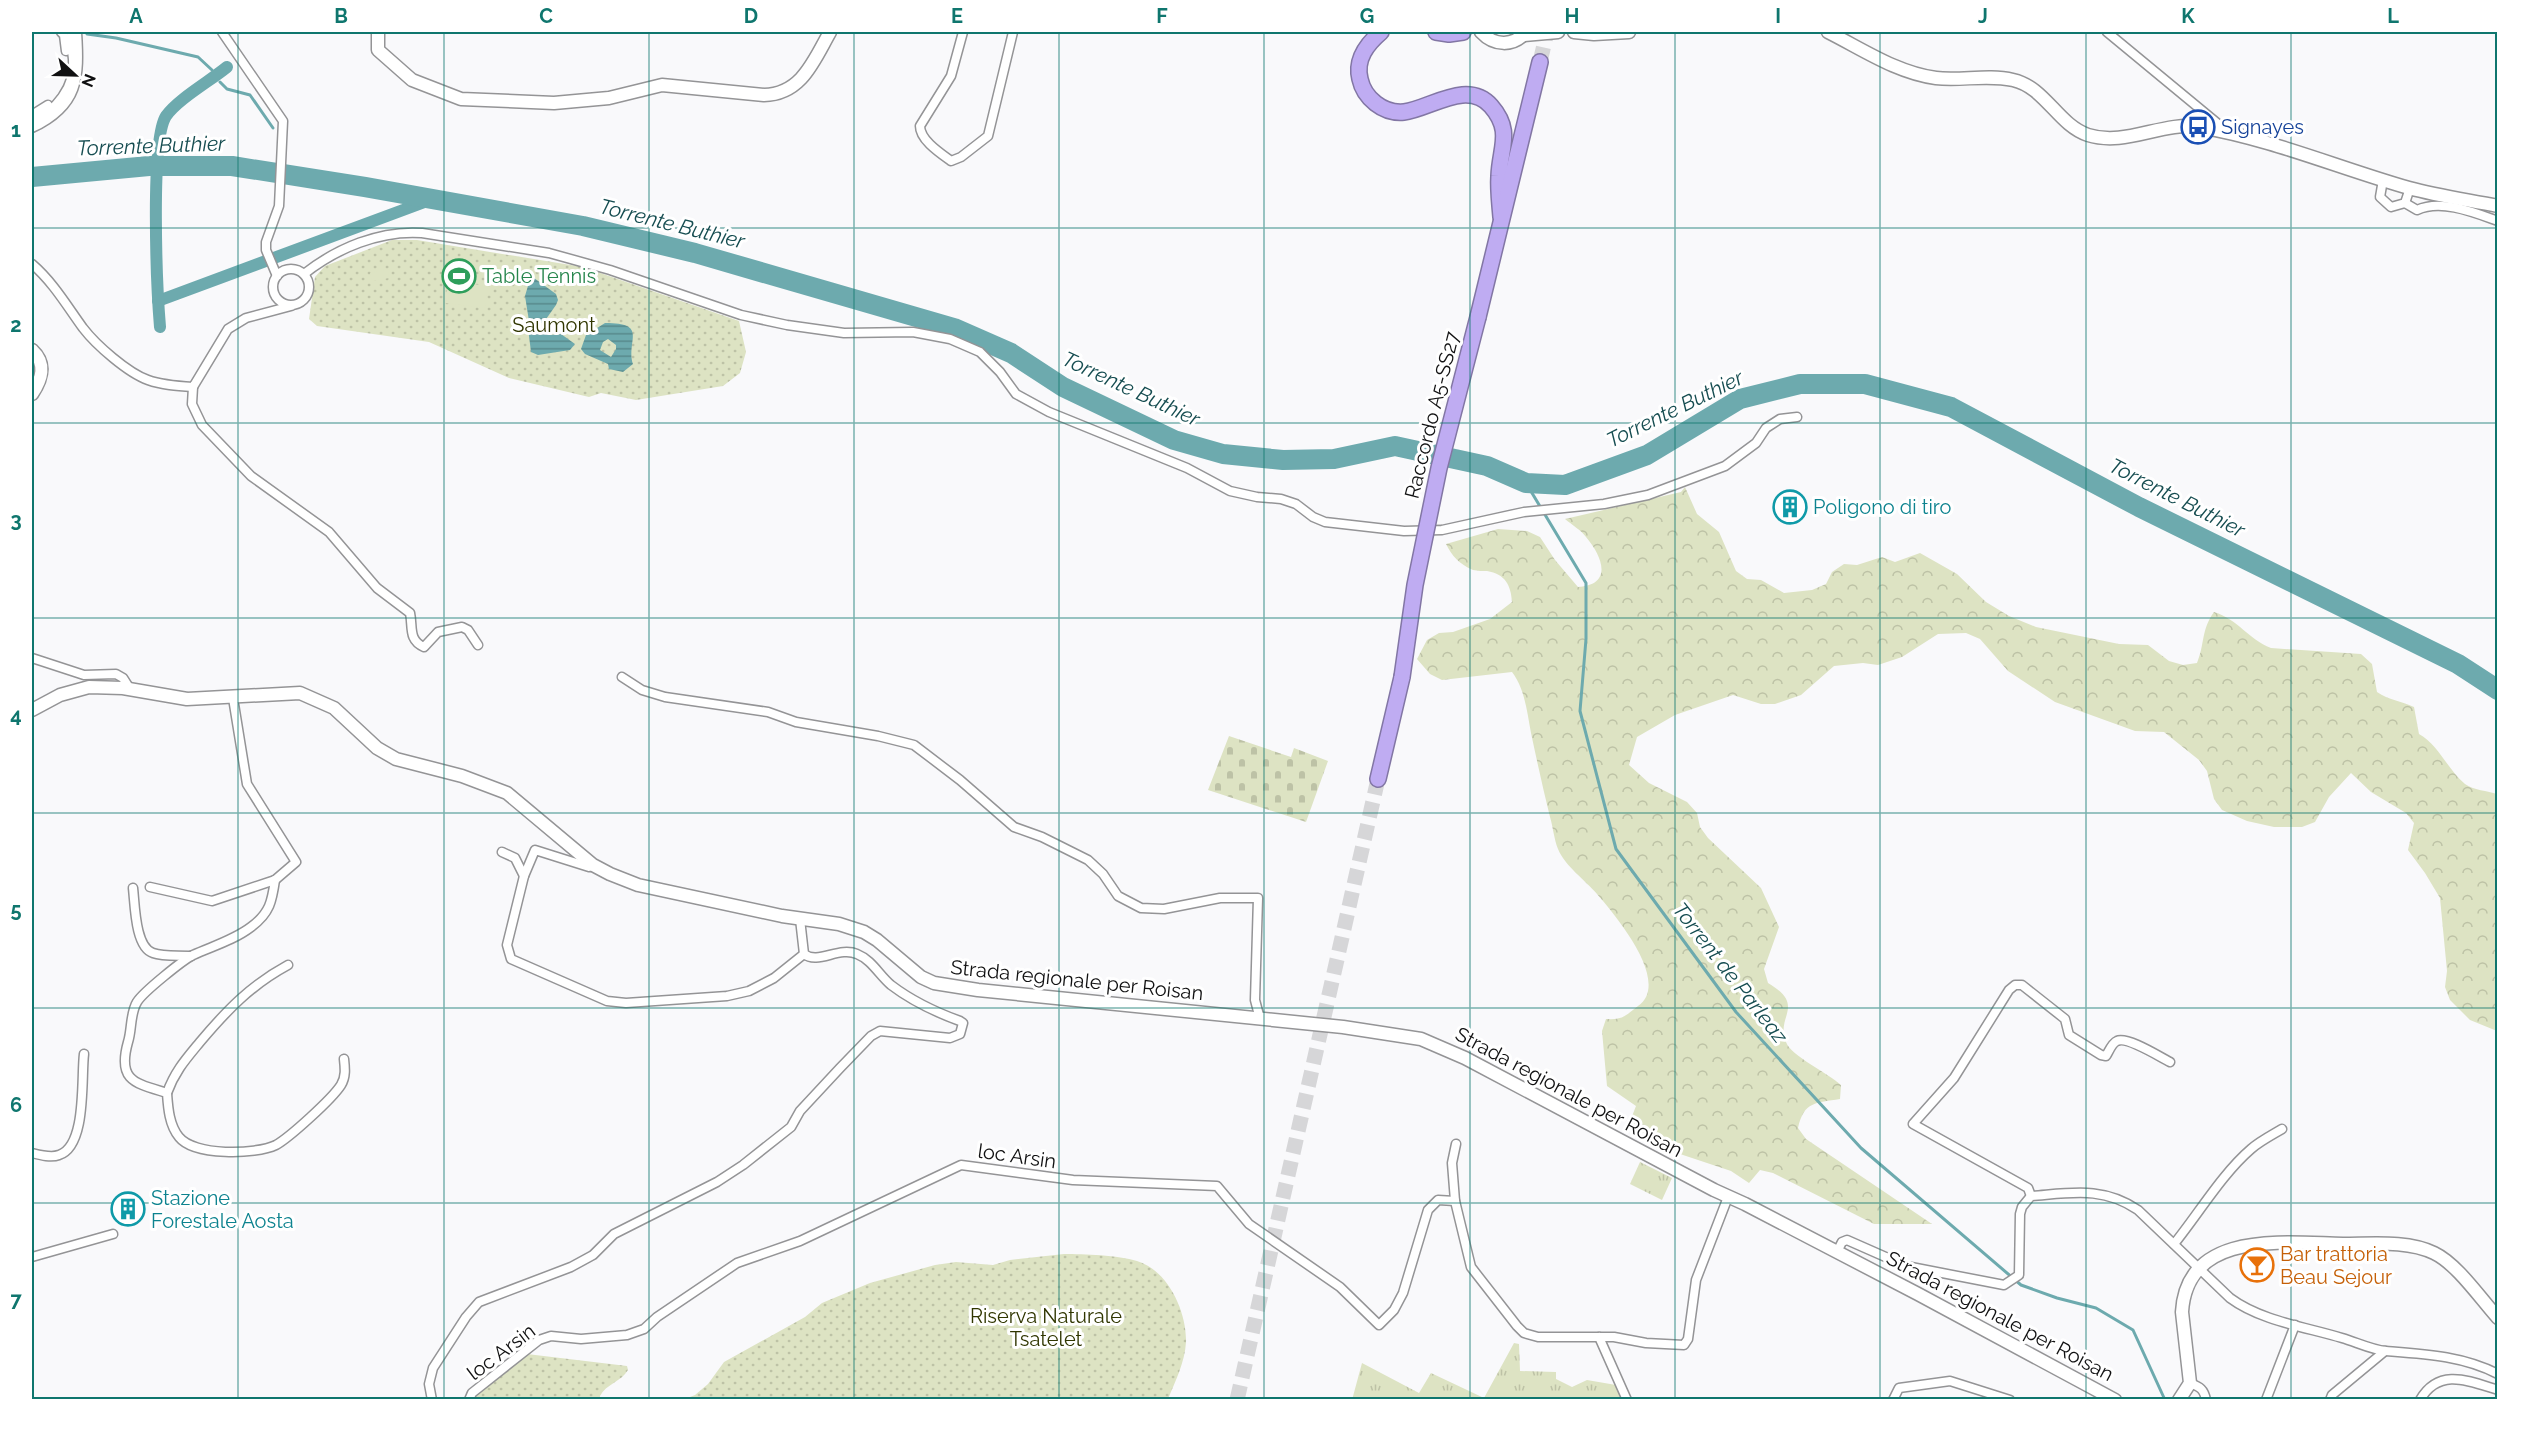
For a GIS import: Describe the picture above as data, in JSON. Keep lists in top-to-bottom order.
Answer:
{
  "streets": {
    "highway": ["Raccordo A5-SS27"],
    "main road": ["Strada regionale per Roisan"],
    "street": ["loc Arsin"]
  },
  "water": ["Torrente Buthier", "Torrent de Parleaz"],
  "parks": ["Saumont", "Riserva Naturale Tsatelet"],
  "places": {
    "bus stop": ["Signayes"],
    "sports": ["Table Tennis"],
    "building": ["Poligono di tiro", "Stazione Forestale Aosta"],
    "bar": ["Bar trattoria Beau Sejour"]
  },
  "north": "right",
  "grid": {
    "columns": [
      "A",
      "B",
      "C",
      "D",
      "E",
      "F",
      "G",
      "H",
      "I",
      "J",
      "K",
      "L"
    ],
    "rows": [
      "1",
      "2",
      "3",
      "4",
      "5",
      "6",
      "7"
    ]
  }
}
